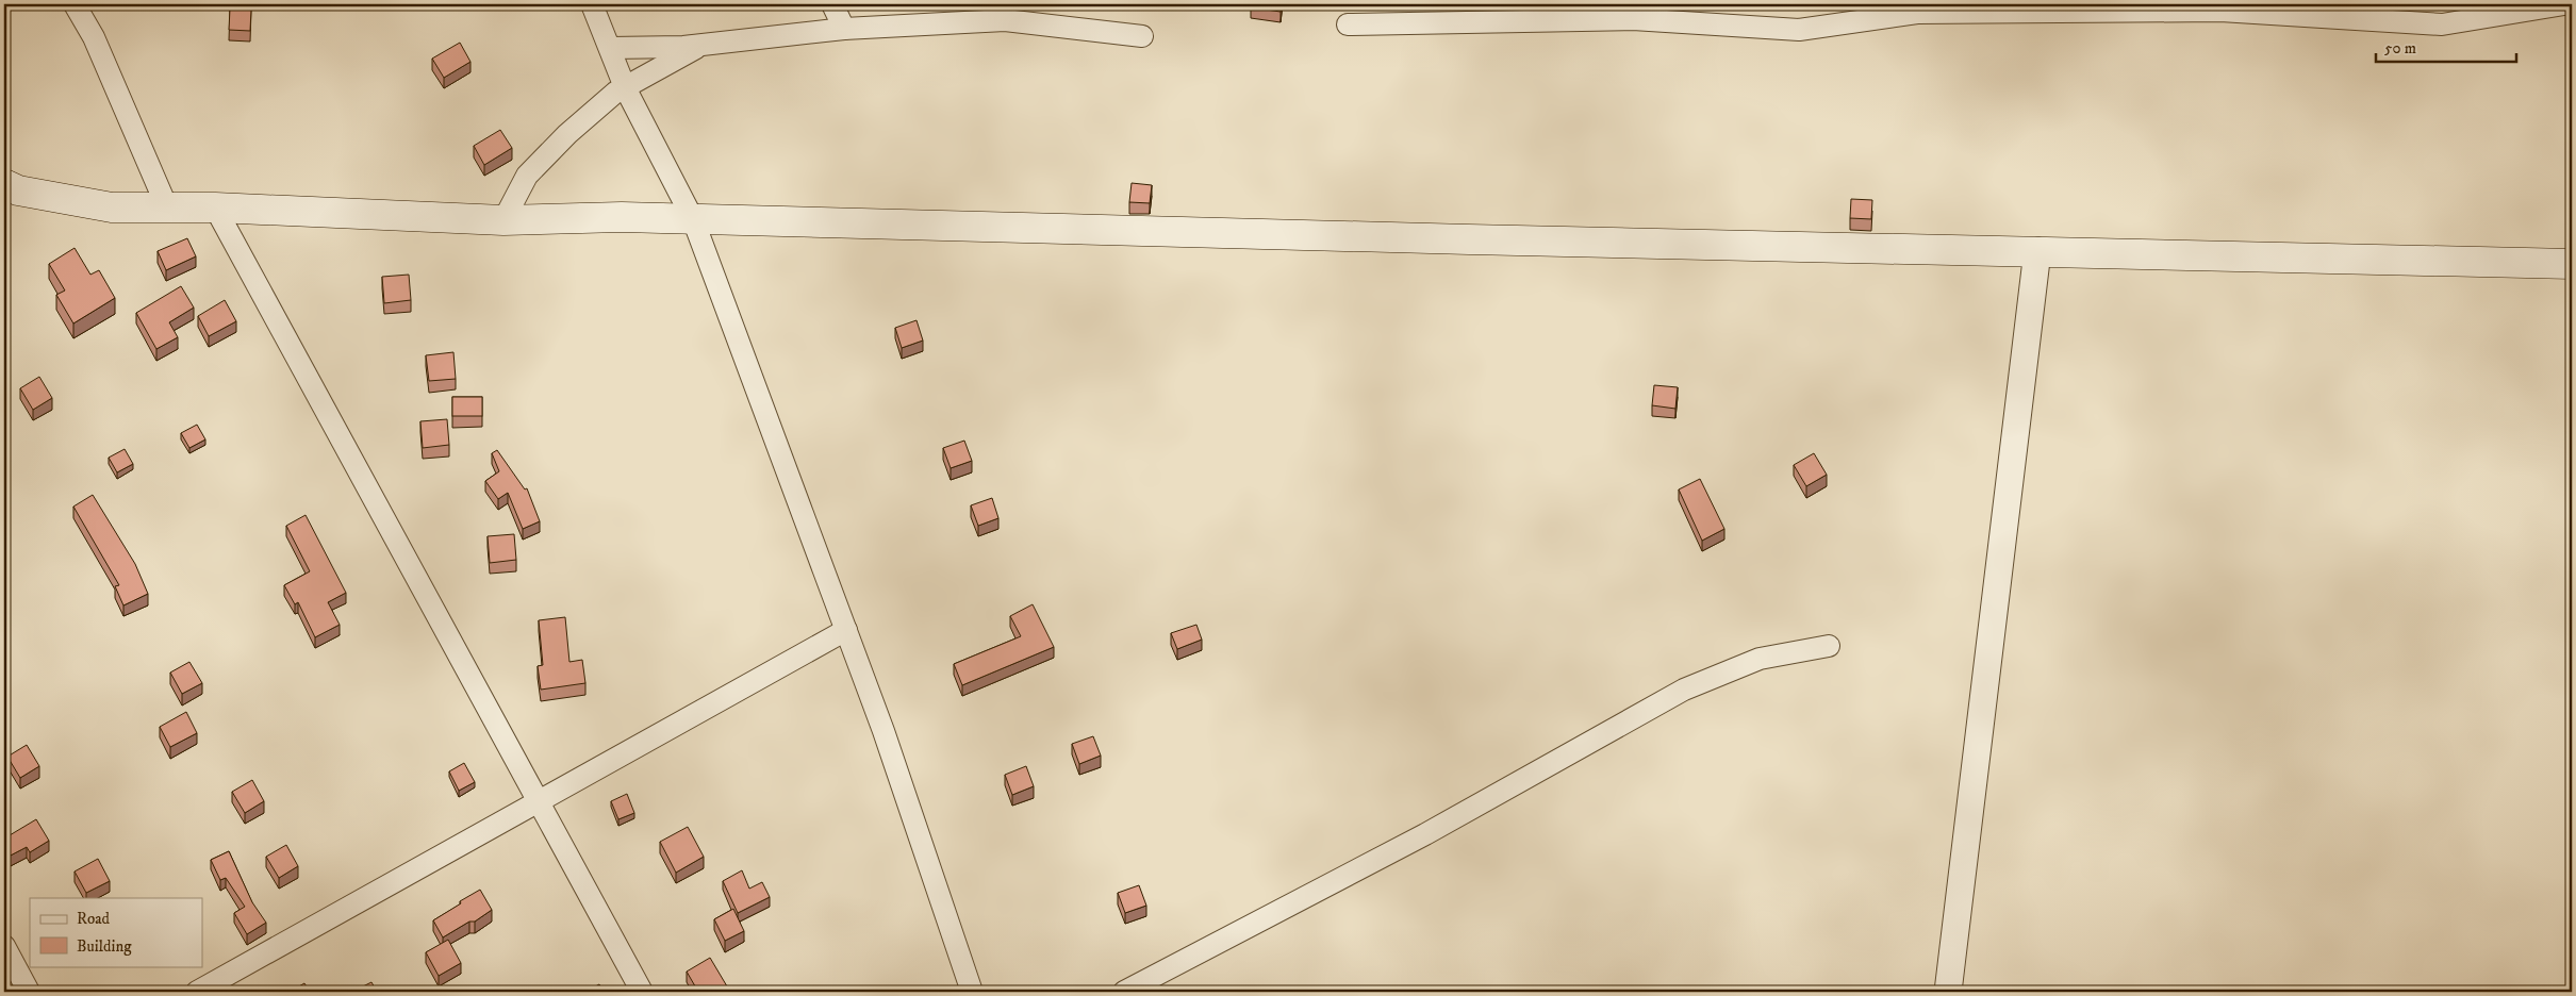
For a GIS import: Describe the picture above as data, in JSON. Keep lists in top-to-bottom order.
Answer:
{
  "legend": ["Road", "Building"],
  "scale_bar": "50 m"
}
